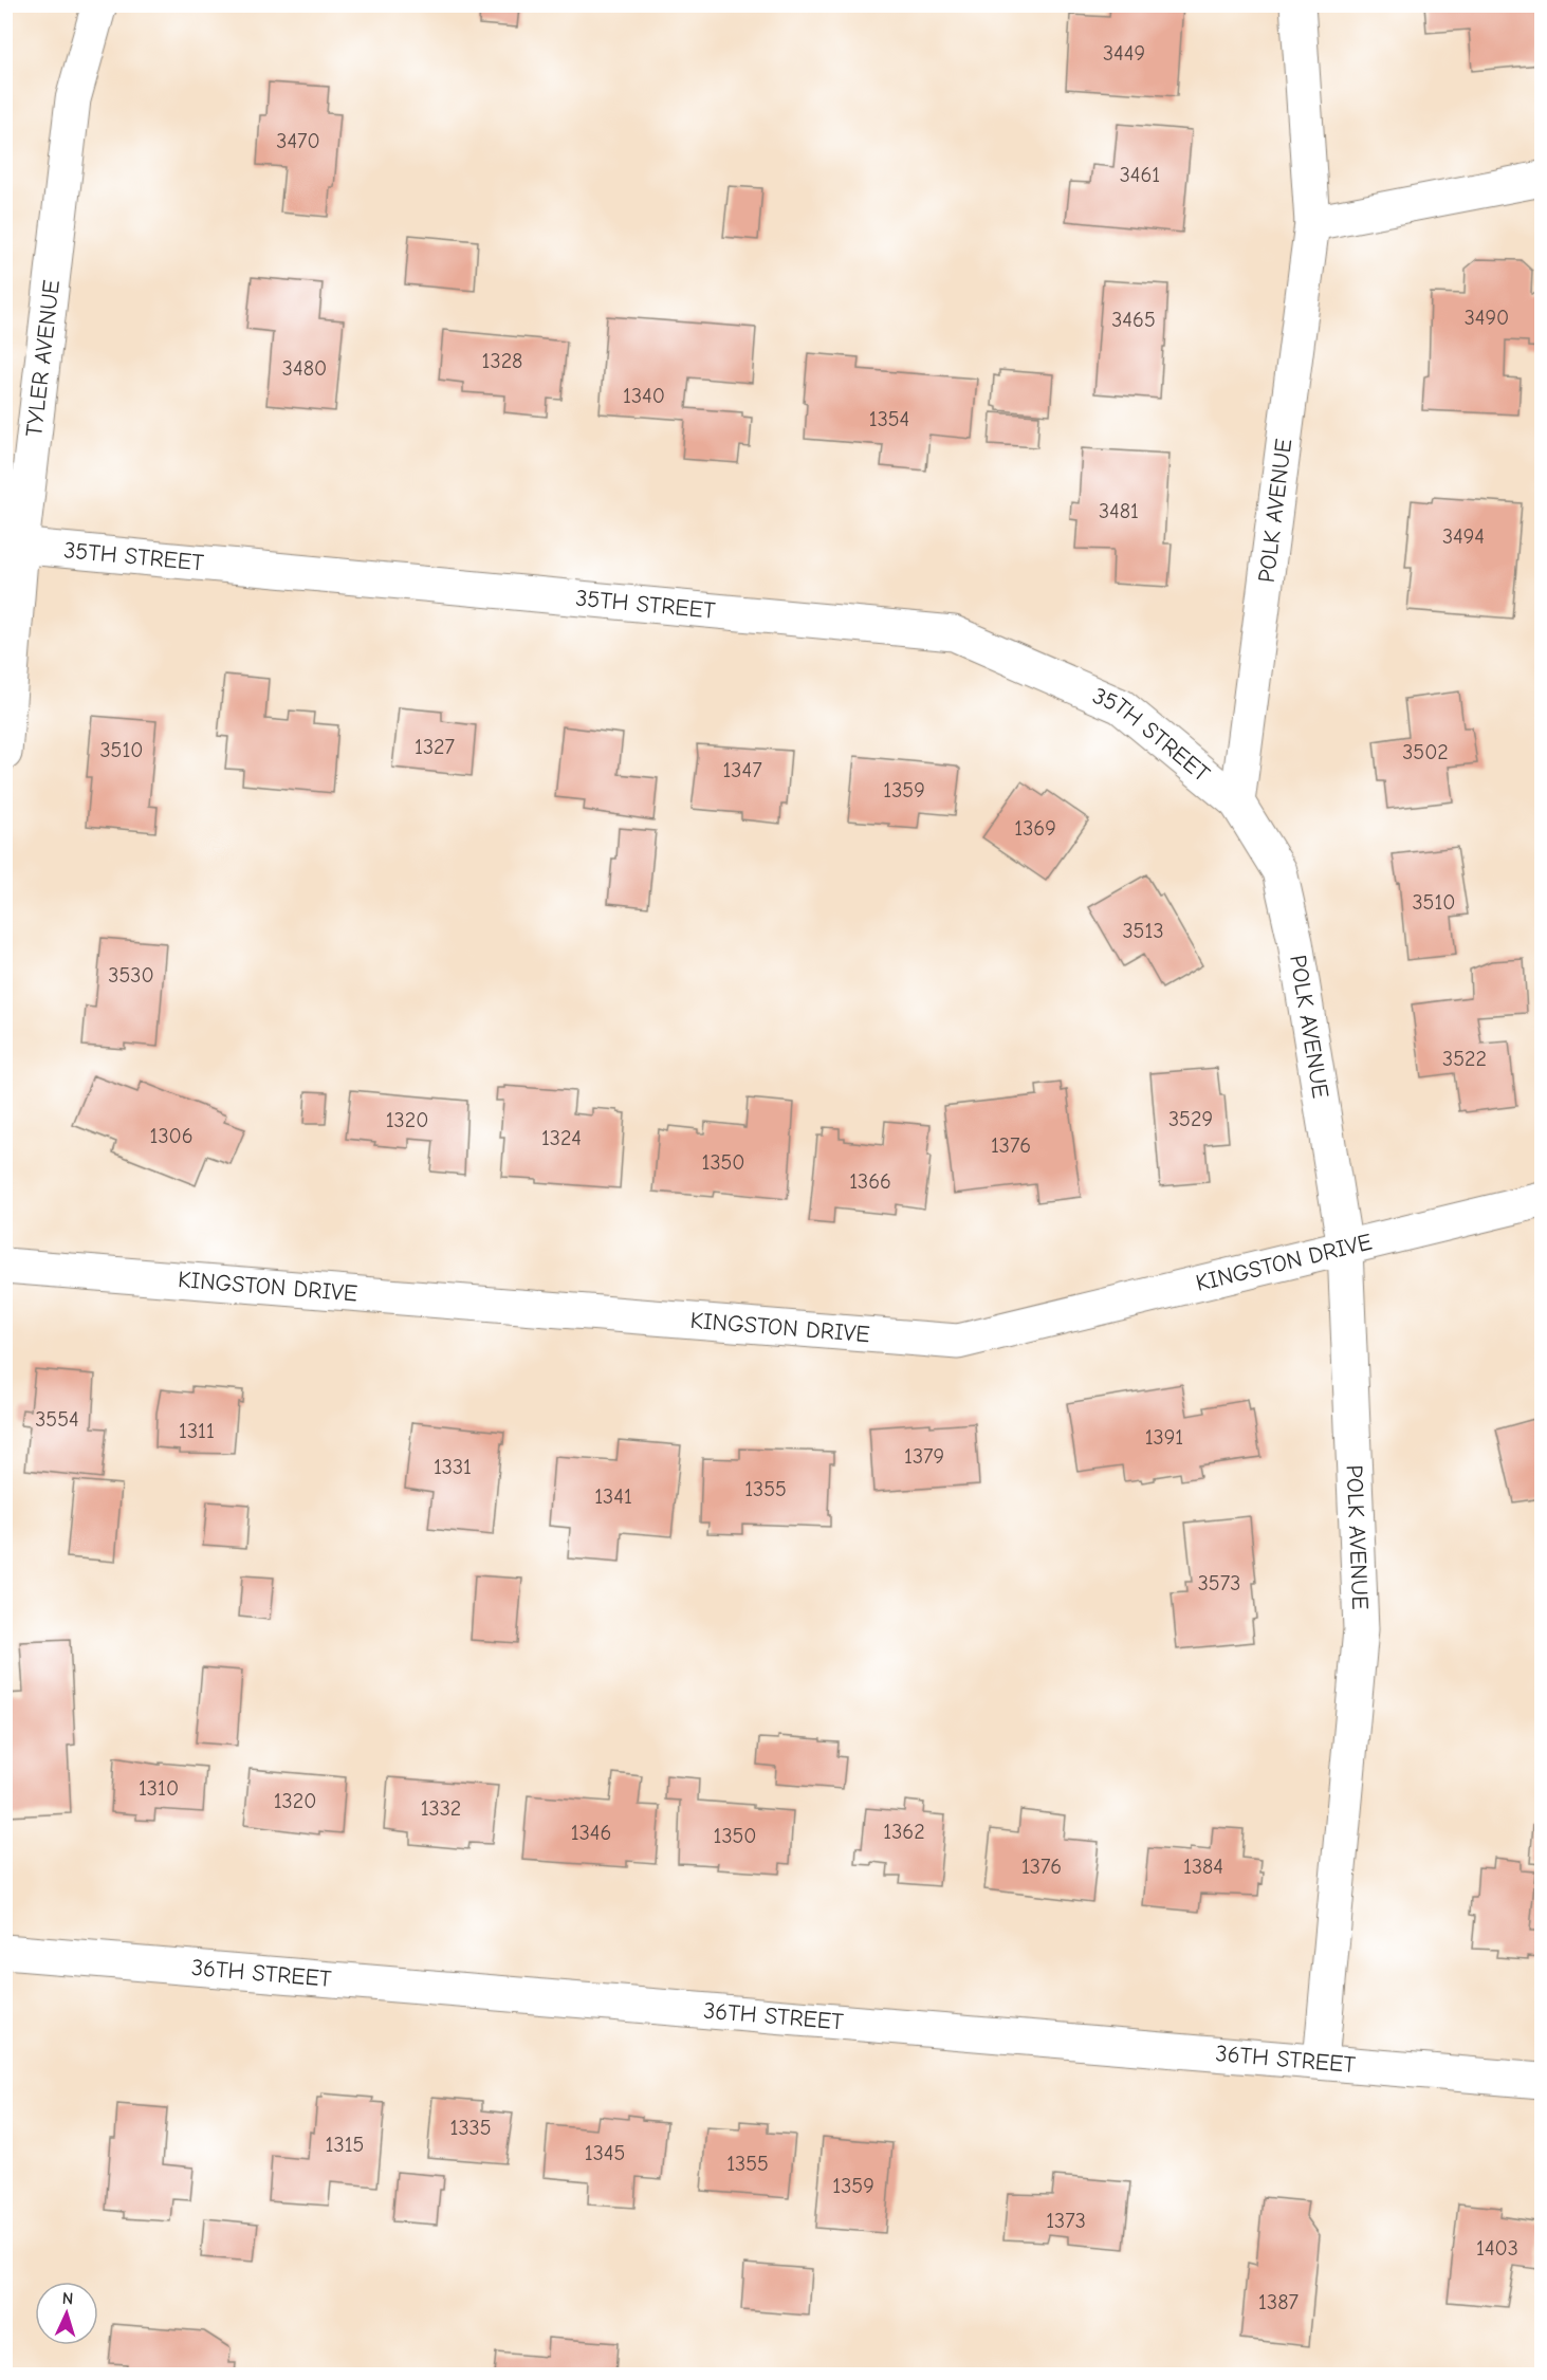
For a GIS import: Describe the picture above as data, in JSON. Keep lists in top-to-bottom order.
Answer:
{
  "streets": {
    "street": [
      "TYLER AVENUE",
      "POLK AVENUE",
      "35TH STREET",
      "KINGSTON DRIVE",
      "36TH STREET"
    ]
  },
  "crossings": [
    ["TYLER AVENUE", "35TH STREET"],
    ["POLK AVENUE", "35TH STREET"],
    ["POLK AVENUE", "KINGSTON DRIVE"],
    ["POLK AVENUE", "36TH STREET"]
  ],
  "house_numbers": [
    "3449",
    "3470",
    "3461",
    "3490",
    "3465",
    "1328",
    "3480",
    "1340",
    "1354",
    "3481",
    "3494",
    "1327",
    "3510",
    "3502",
    "1347",
    "1359",
    "1369",
    "3510",
    "3513",
    "3530",
    "3522",
    "3529",
    "1320",
    "1306",
    "1324",
    "1376",
    "1350",
    "1366",
    "3554",
    "1311",
    "1391",
    "1379",
    "1331",
    "1355",
    "1341",
    "3573",
    "1310",
    "1320",
    "1332",
    "1362",
    "1346",
    "1350",
    "1376",
    "1384",
    "1335",
    "1315",
    "1345",
    "1355",
    "1359",
    "1373",
    "1403",
    "1387"
  ],
  "north": "top"
}
